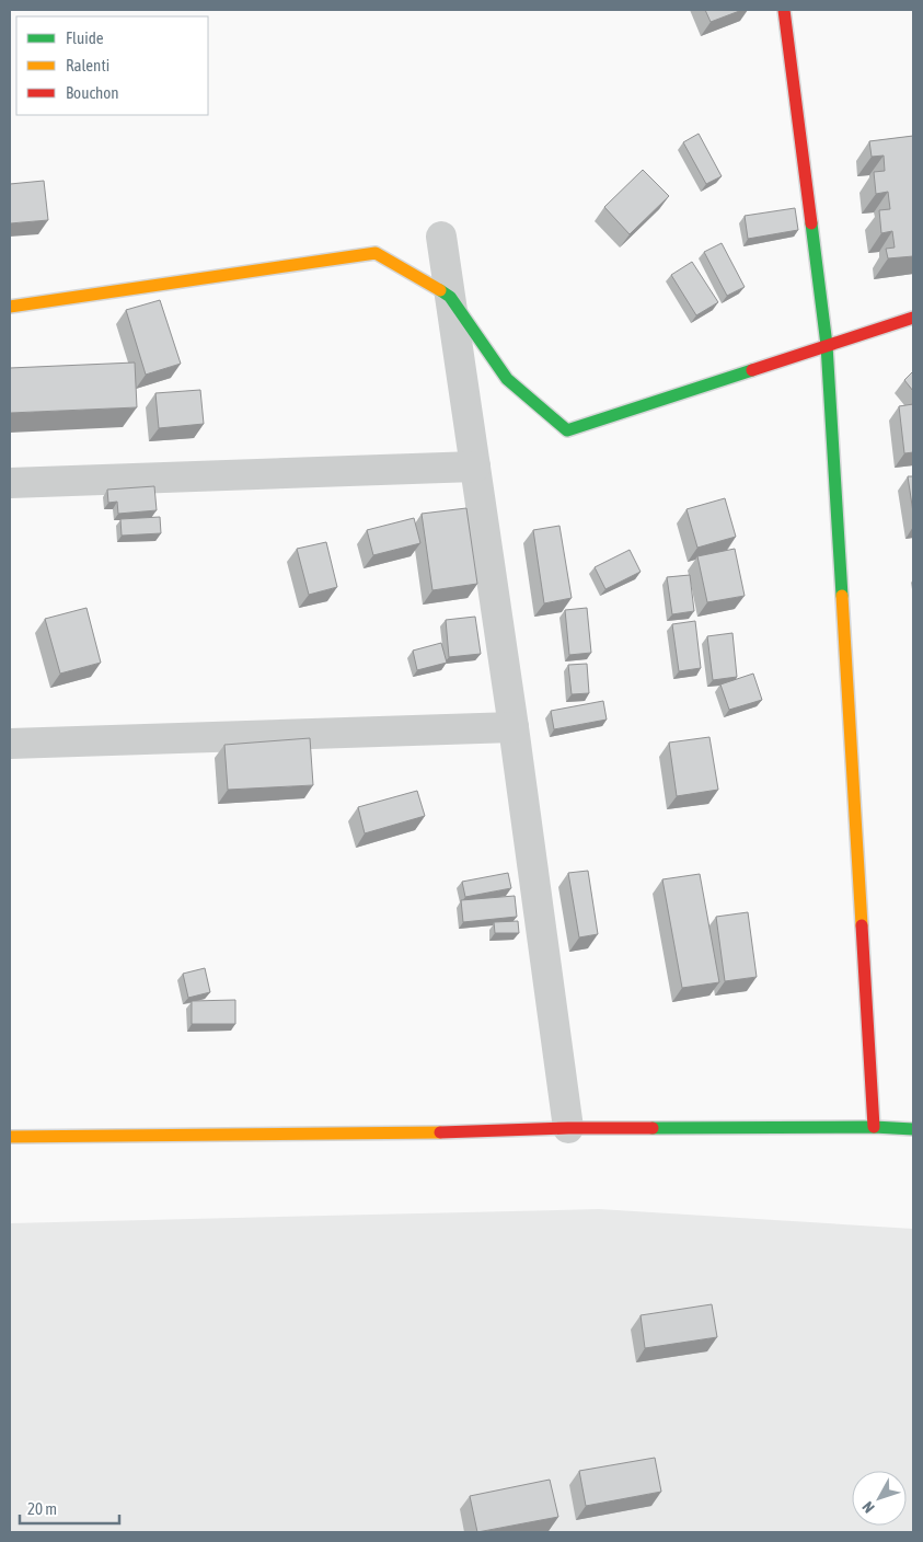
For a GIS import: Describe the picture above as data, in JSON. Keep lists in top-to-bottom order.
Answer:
{
  "legend": ["Fluide", "Ralenti", "Bouchon"],
  "scale_bar": "20 m",
  "north": "bottom left"
}
